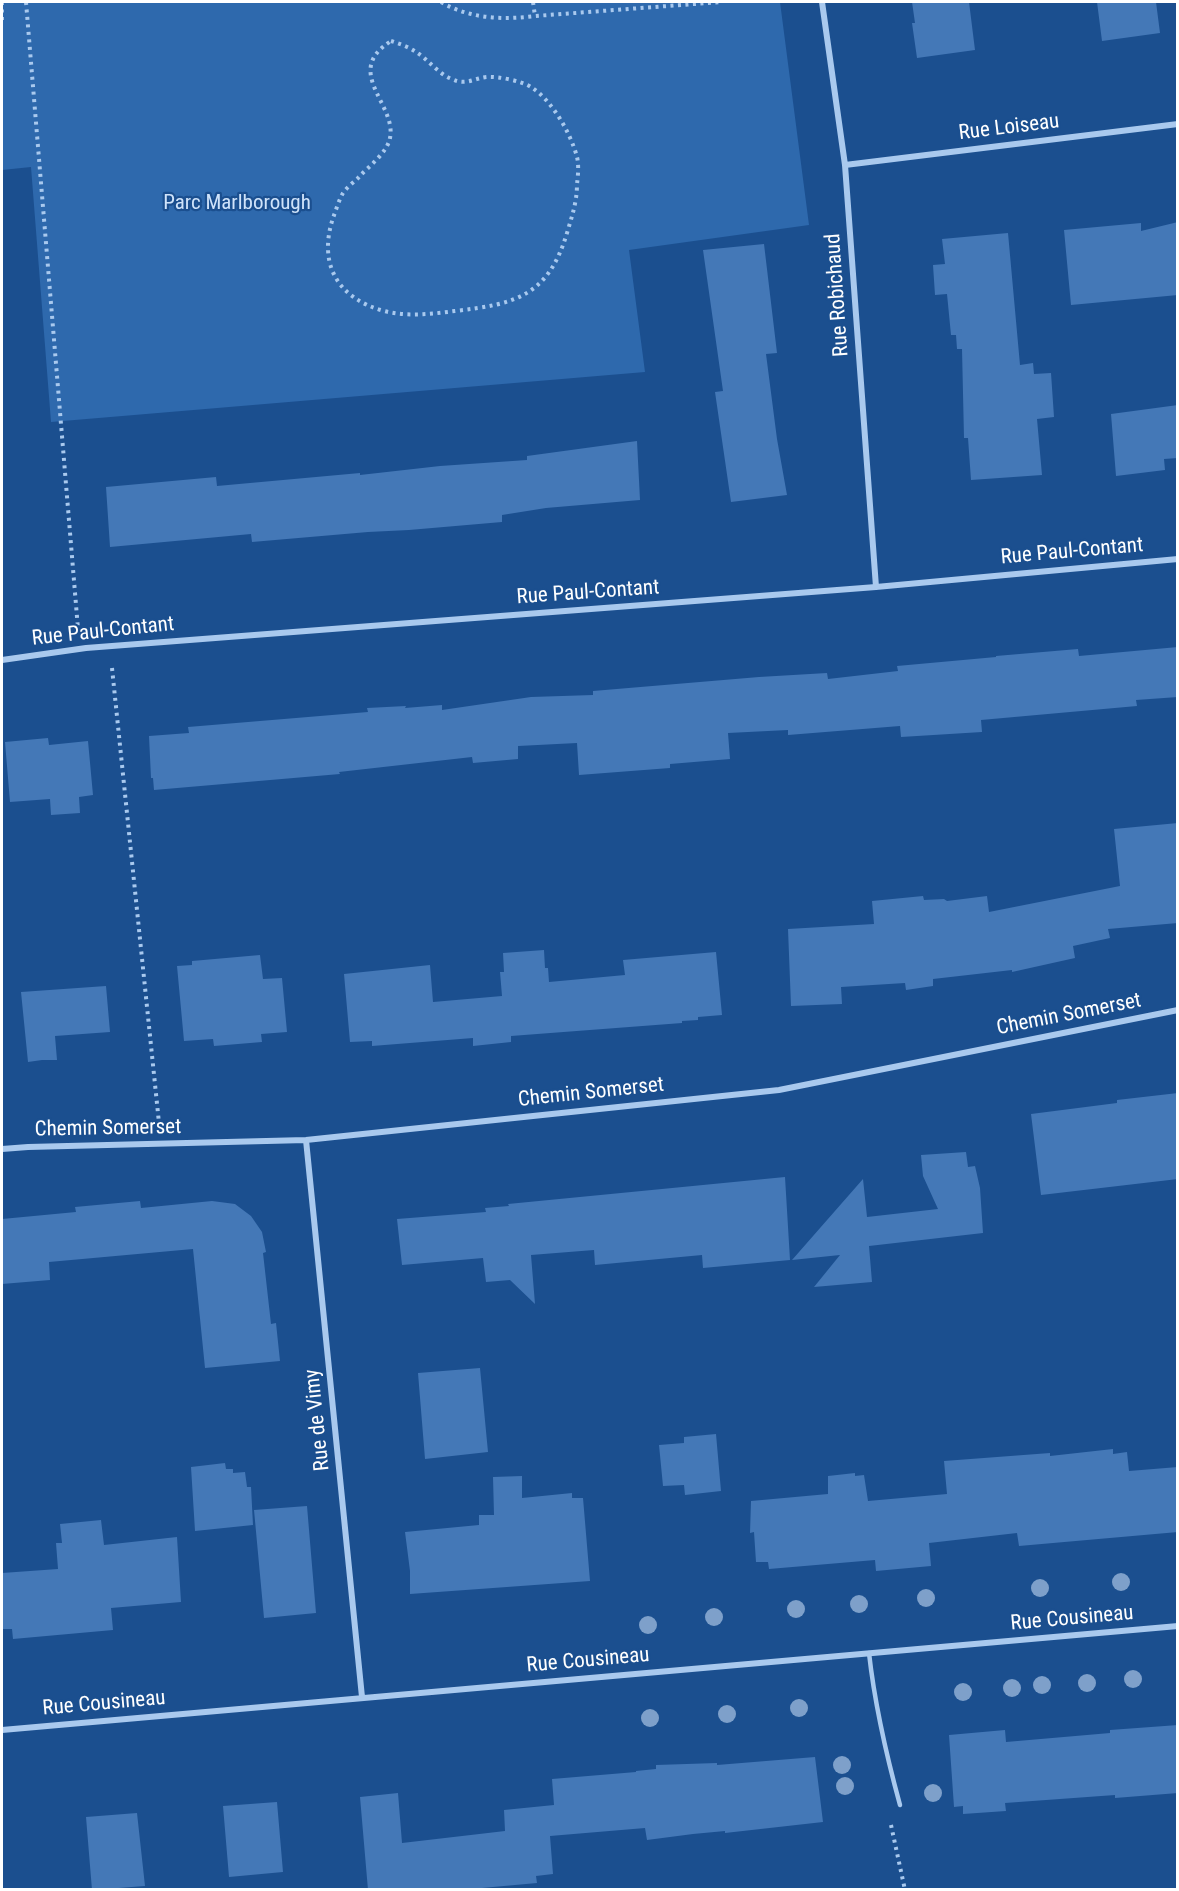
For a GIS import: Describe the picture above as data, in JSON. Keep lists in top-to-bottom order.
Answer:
{
  "streets": {
    "street": [
      "Rue Loiseau",
      "Rue Robichaud",
      "Rue Paul-Contant",
      "Chemin Somerset",
      "Rue de Vimy",
      "Rue Cousineau"
    ]
  },
  "crossings": [
    ["Rue Loiseau", "Rue Robichaud"],
    ["Rue Robichaud", "Rue Paul-Contant"],
    ["Chemin Somerset", "Rue de Vimy"],
    ["Rue de Vimy", "Rue Cousineau"]
  ],
  "parks": ["Parc Marlborough"]
}
